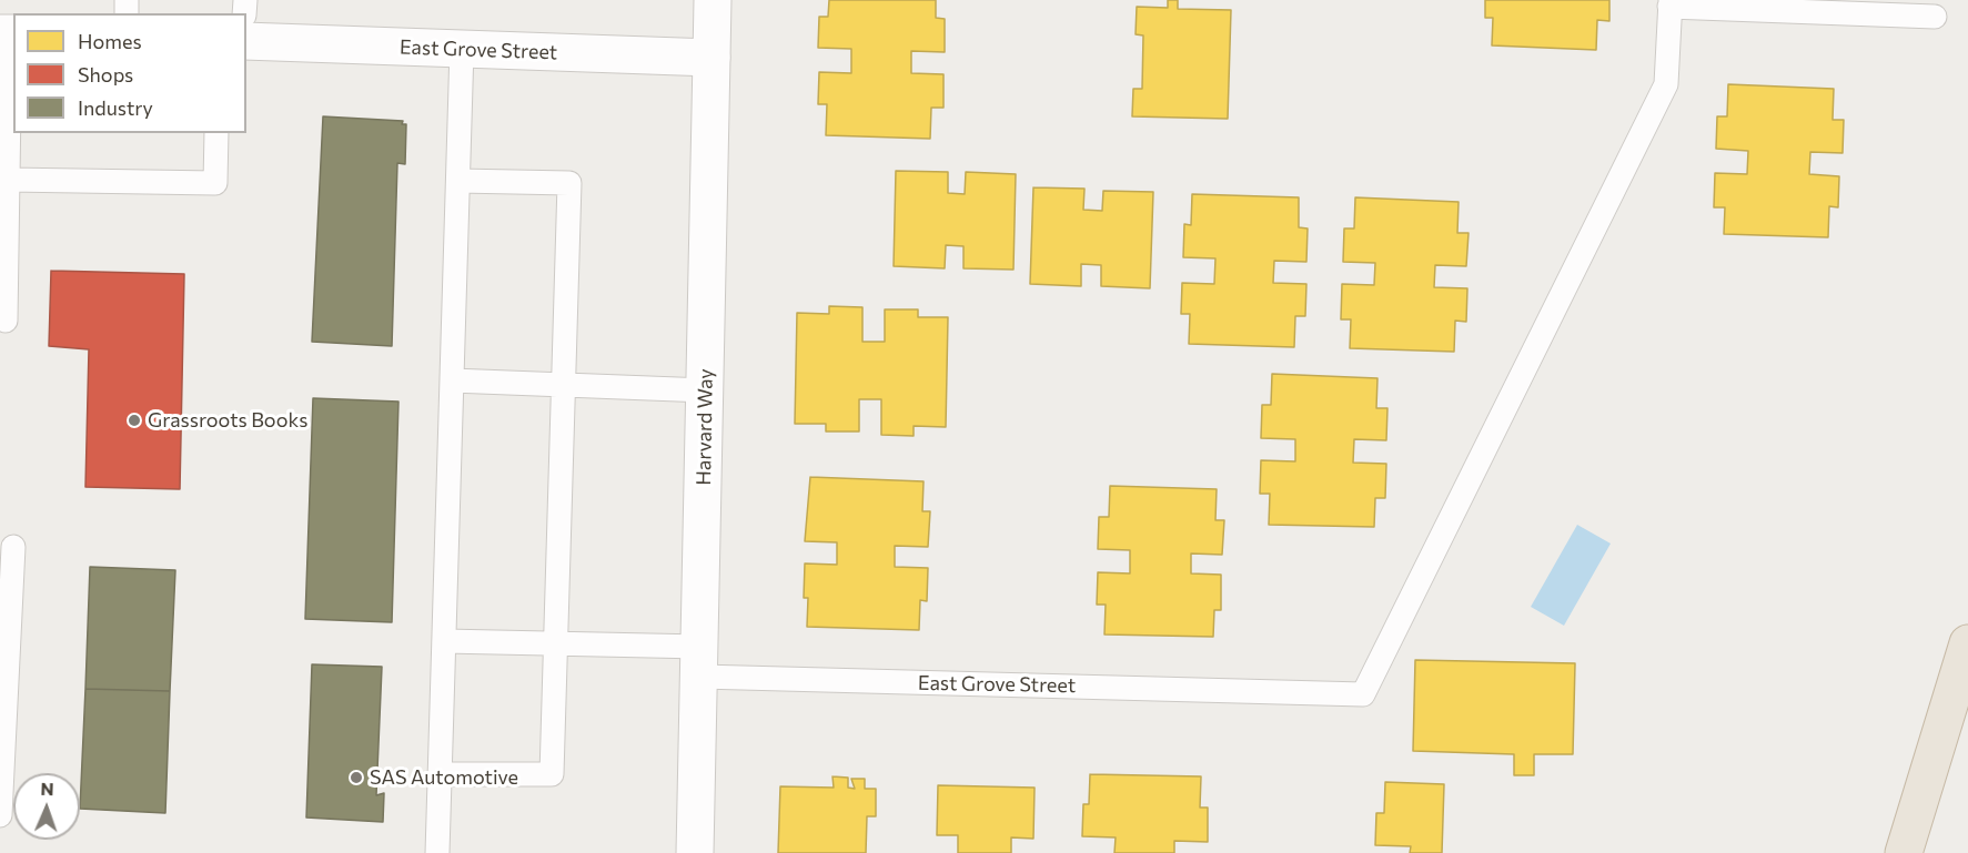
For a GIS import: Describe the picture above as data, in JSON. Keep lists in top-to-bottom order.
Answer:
{
  "streets": {
    "street": ["East Grove Street", "Harvard Way"]
  },
  "crossings": [
    ["East Grove Street", "Harvard Way"]
  ],
  "places": ["Grassroots Books", "SAS Automotive"],
  "legend": ["Homes", "Shops", "Industry"],
  "north": "top"
}
